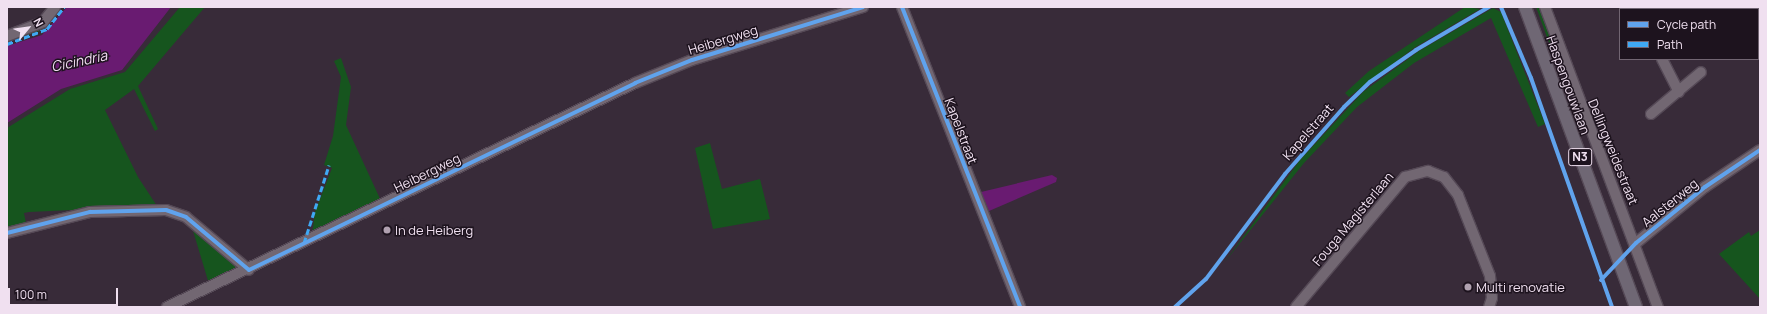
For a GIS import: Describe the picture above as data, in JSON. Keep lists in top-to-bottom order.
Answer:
{
  "streets": {
    "main road": ["Haspengouwlaan", "N3"],
    "street": [
      "Heibergweg",
      "Kapelstraat",
      "Dellingweidestraat",
      "Aalsterweg",
      "Fouga Magisterlaan"
    ]
  },
  "crossings": [
    ["Dellingweidestraat", "Aalsterweg"]
  ],
  "water": ["Cicindria"],
  "places": ["In de Heiberg", "Multi renovatie"],
  "legend": ["Cycle path", "Path"],
  "scale_bar": "100 m",
  "north": "top right"
}
